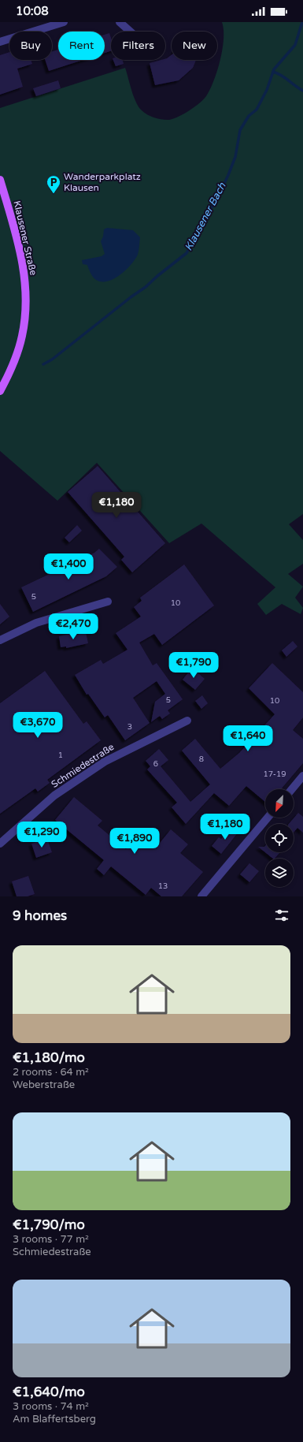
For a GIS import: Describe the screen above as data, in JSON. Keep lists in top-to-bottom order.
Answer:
{
  "streets": {
    "main road": ["Klausener Straße"],
    "street": ["Schmiedestraße"]
  },
  "water": ["Klausener Bach"],
  "places": {
    "parking": ["Wanderparkplatz Klausen"]
  },
  "house_numbers": [
    "5",
    "10",
    "5",
    "10",
    "3",
    "1",
    "8",
    "6",
    "17-19",
    "13"
  ],
  "north": "bottom left",
  "page": {
    "status": "10:08",
    "chip": [
      "Buy",
      "Rent",
      "Filters",
      "New"
    ],
    "price": [
      "€1,180",
      "€1,400",
      "€2,470",
      "€1,790",
      "€3,670",
      "€1,640",
      "€1,180",
      "€1,290",
      "€1,890"
    ],
    "heading": "9 homes",
    "list": [
      {
        "name": "€1,180/mo",
        "note": "2 rooms · 64 m² · Weberstraße"
      },
      {
        "name": "€1,790/mo",
        "note": "3 rooms · 77 m² · Schmiedestraße"
      },
      {
        "name": "€1,640/mo",
        "note": "3 rooms · 74 m² · Am Blaffertsberg"
      }
    ]
  }
}
